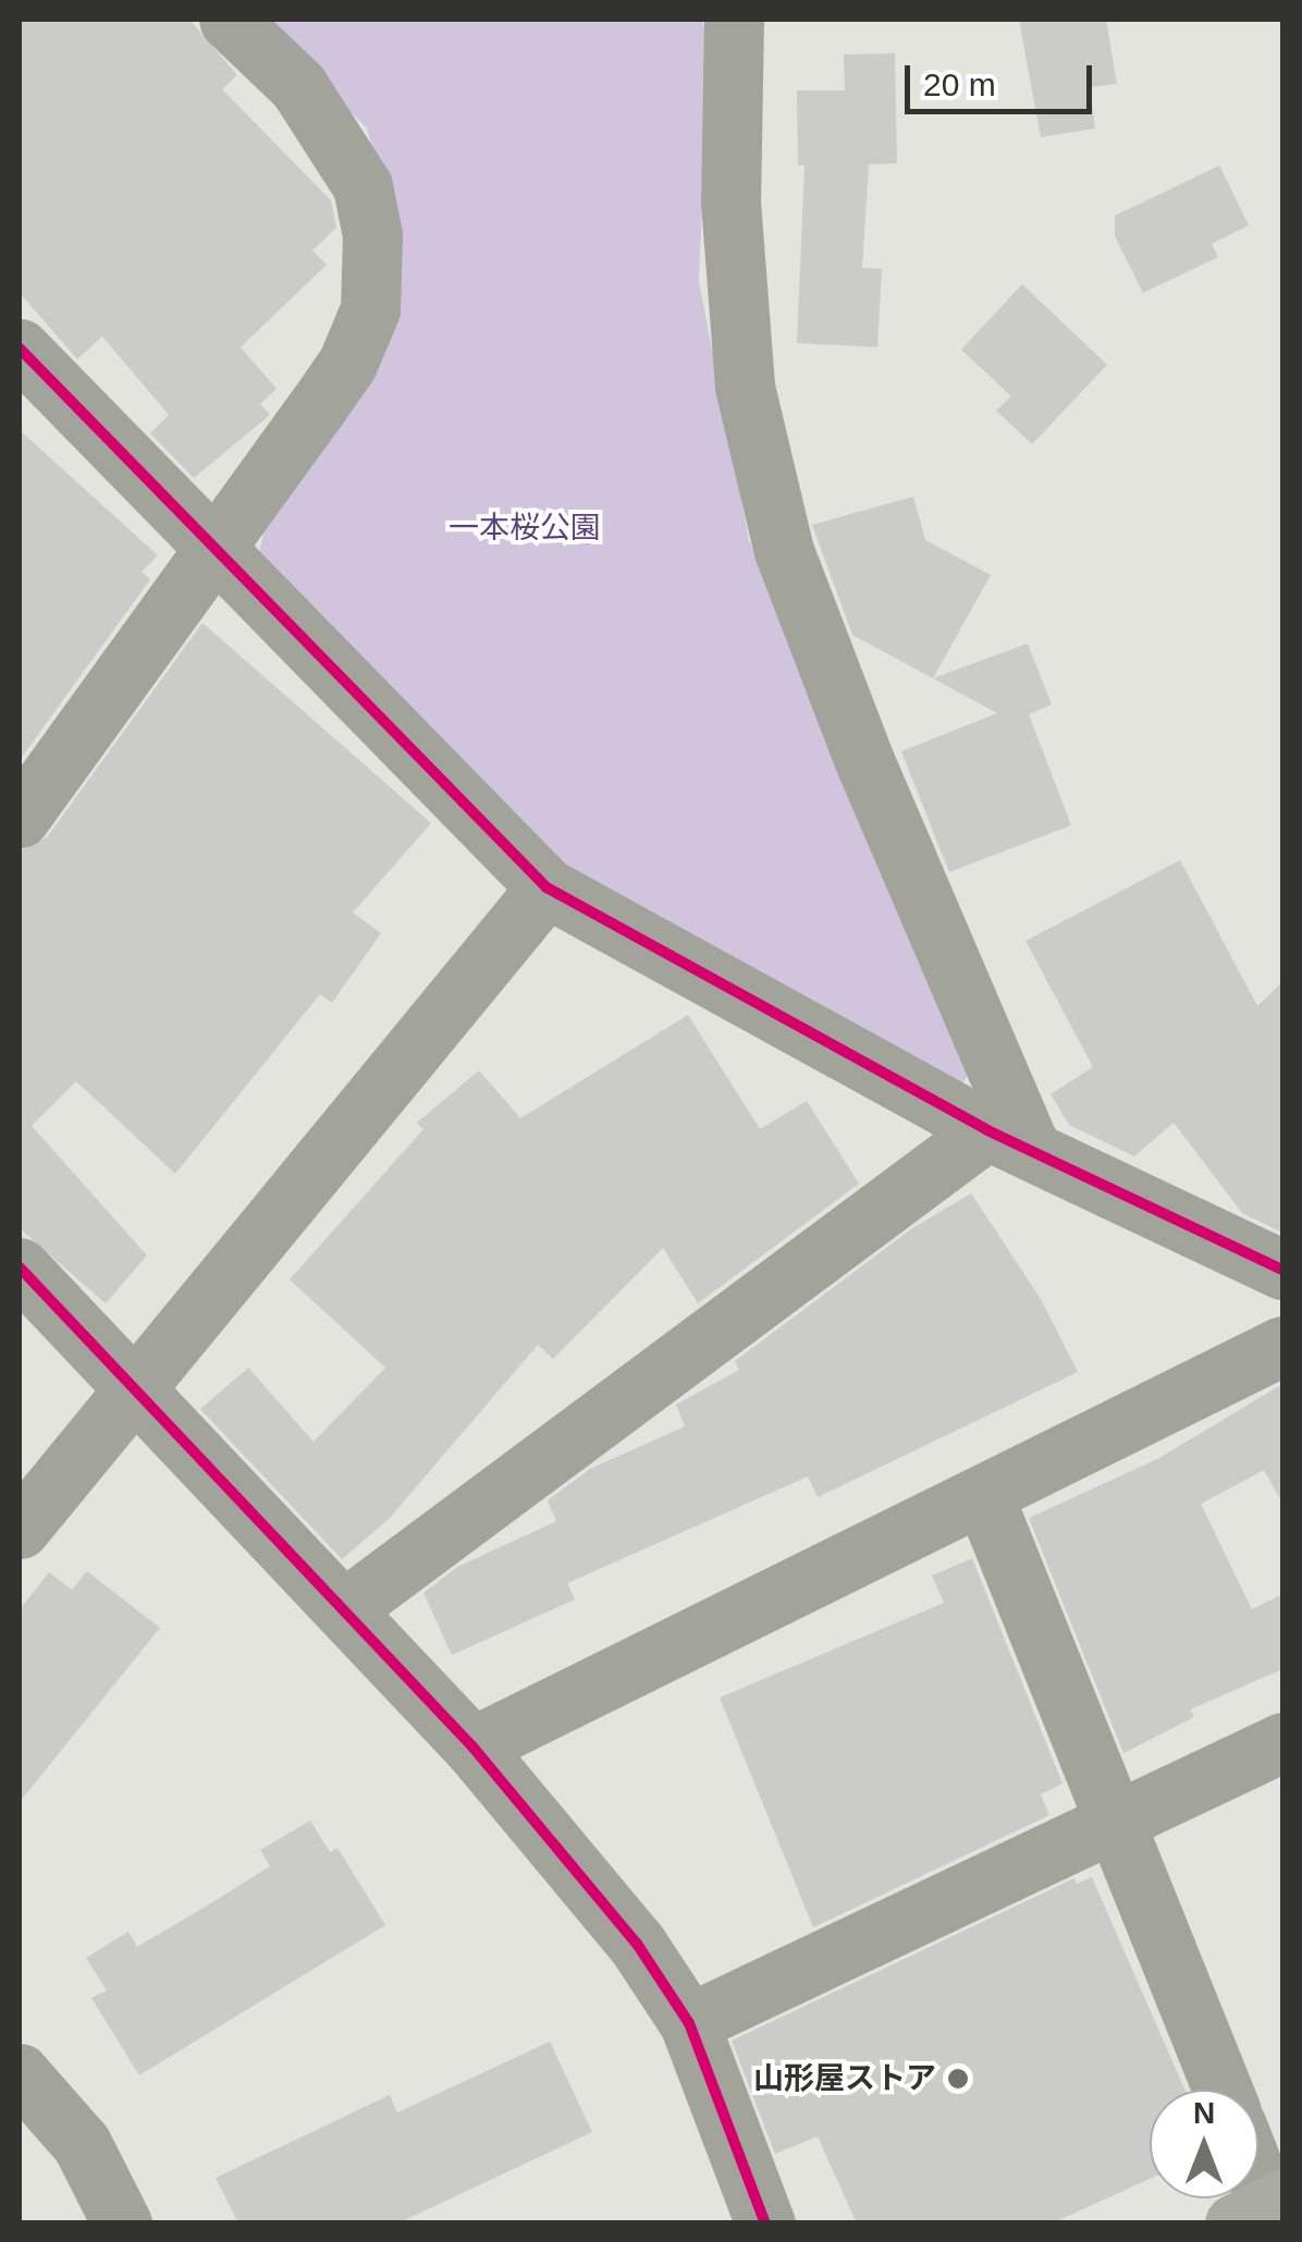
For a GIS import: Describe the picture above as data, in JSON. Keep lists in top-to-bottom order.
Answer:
{
  "parks": ["一本桜公園"],
  "places": ["山形屋ストア"],
  "scale_bar": "20 m",
  "north": "top"
}
